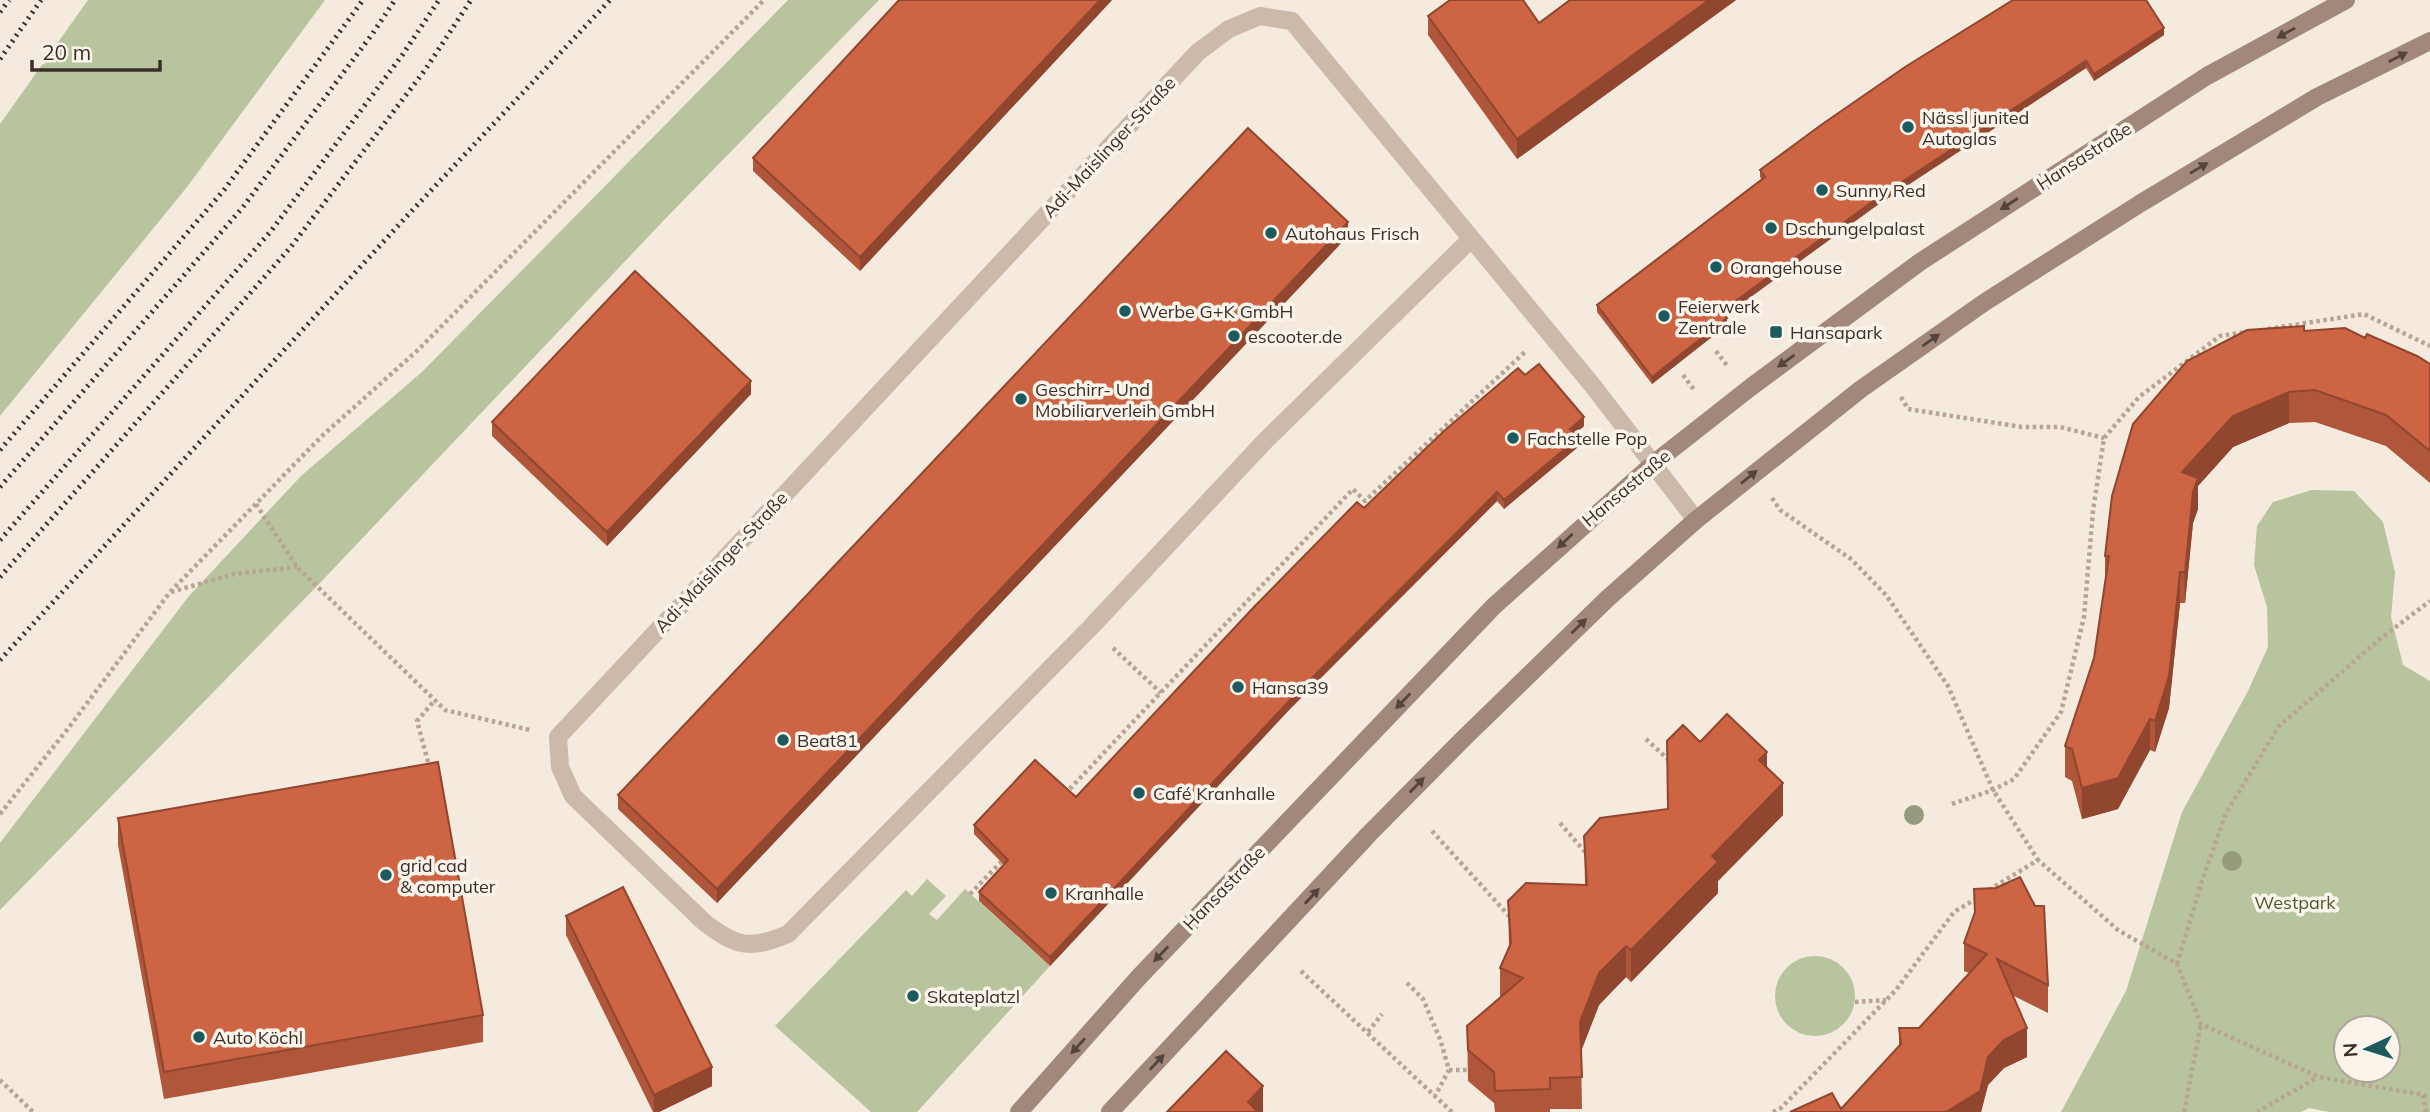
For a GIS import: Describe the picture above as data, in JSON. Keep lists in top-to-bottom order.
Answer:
{
  "streets": {
    "main road": ["Hansastraße"],
    "lane": ["Adi-Maislinger-Straße"]
  },
  "crossings": [
    ["Adi-Maislinger-Straße", "Hansastraße"]
  ],
  "parks": ["Westpark"],
  "places": {
    "other": [
      "Nässl junited Autoglas",
      "Sunny Red",
      "Dschungelpalast",
      "Autohaus Frisch",
      "Orangehouse",
      "Werbe G+K GmbH",
      "Feierwerk Zentrale",
      "escooter.de",
      "Geschirr- Und Mobiliarverleih GmbH",
      "Fachstelle Pop",
      "Hansa39",
      "Beat81",
      "Café Kranhalle",
      "grid cad & computer",
      "Kranhalle",
      "Skateplatzl",
      "Auto Köchl"
    ],
    "transit": ["Hansapark"]
  },
  "scale_bar": "20 m",
  "north": "left"
}
